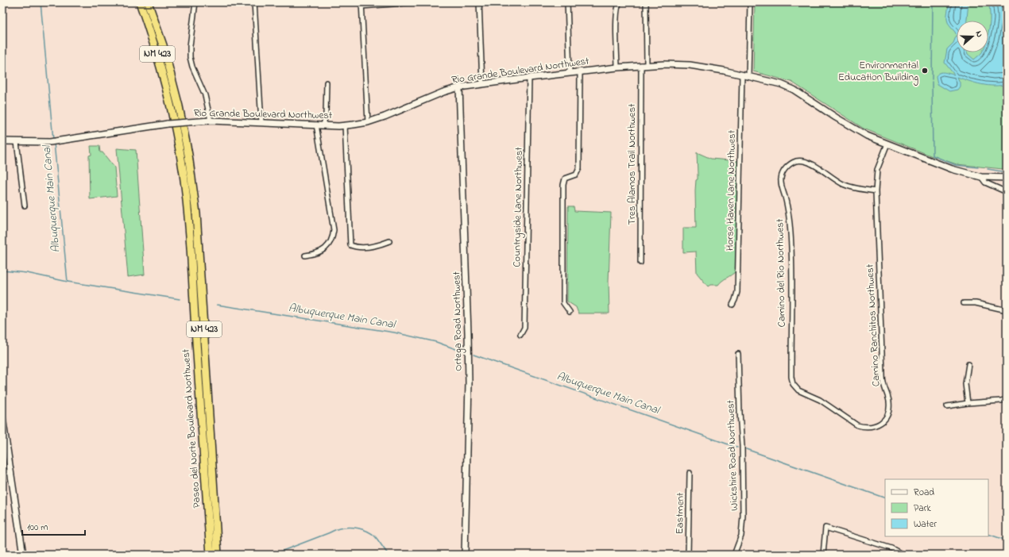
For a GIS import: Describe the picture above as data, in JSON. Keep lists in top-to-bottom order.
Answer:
{
  "streets": {
    "highway": ["NM 423", "Paseo del Norte Boulevard Northwest"],
    "street": [
      "Rio Grande Boulevard Northwest",
      "Tres Alamos Trail Northwest",
      "Horse Haven Lane Northwest",
      "Countryside Lane Northwest",
      "Camino del Rio Northwest",
      "Ortega Road Northwest",
      "Camino Ranchitos Northwest",
      "Wickshire Road Northwest",
      "Eastment"
    ]
  },
  "crossings": [
    ["Rio Grande Boulevard Northwest", "Tres Alamos Trail Northwest"],
    ["Rio Grande Boulevard Northwest", "Horse Haven Lane Northwest"],
    ["Rio Grande Boulevard Northwest", "Countryside Lane Northwest"],
    ["Rio Grande Boulevard Northwest", "Ortega Road Northwest"],
    ["Rio Grande Boulevard Northwest", "Camino Ranchitos Northwest"],
    ["Camino del Rio Northwest", "Camino Ranchitos Northwest"]
  ],
  "water": ["Albuquerque Main Canal"],
  "places": ["Environmental Education Building"],
  "legend": ["Road", "Park", "Water"],
  "scale_bar": "100 m",
  "north": "right"
}
